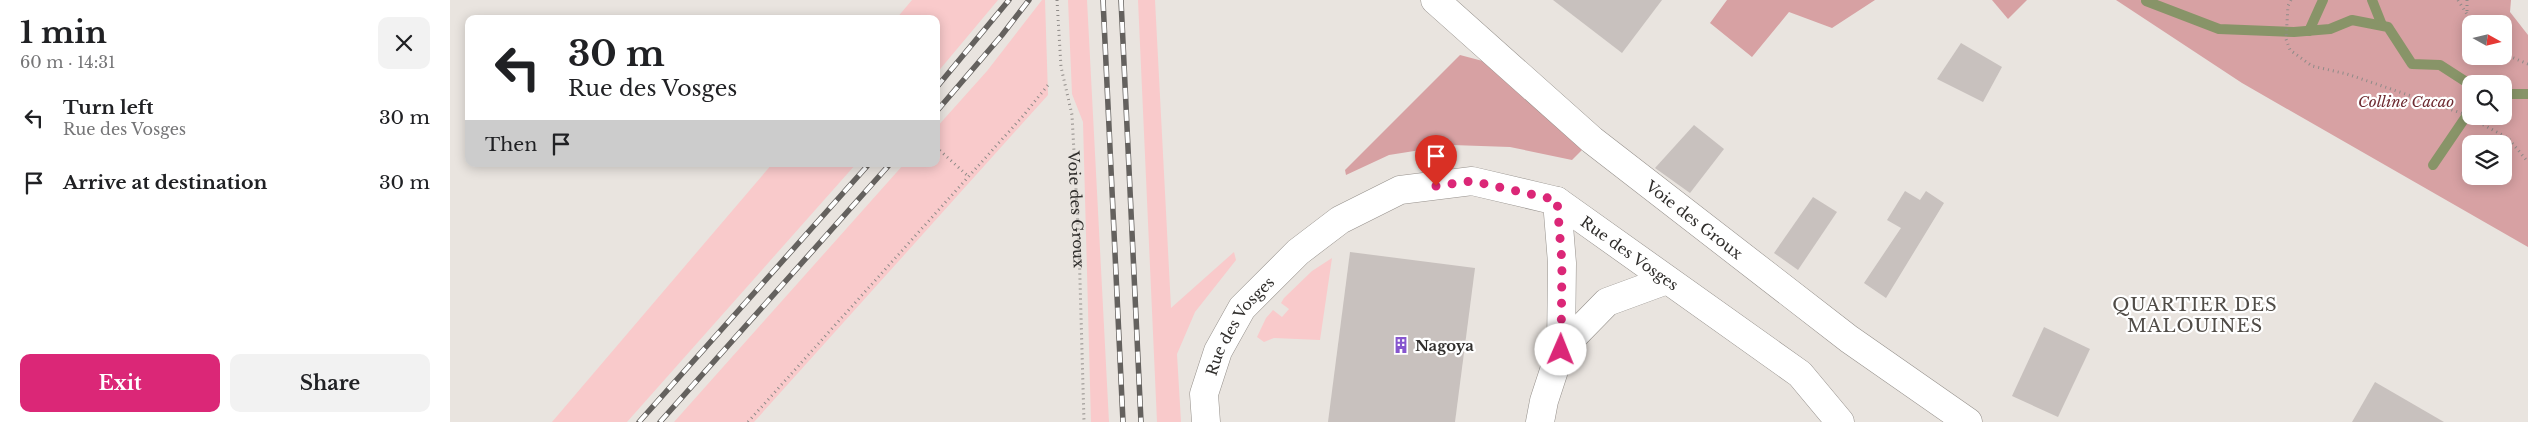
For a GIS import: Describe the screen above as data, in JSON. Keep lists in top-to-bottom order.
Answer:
{
  "streets": {
    "street": ["Voie des Groux", "Rue des Vosges"]
  },
  "districts": ["QUARTIER DES MALOUINES"],
  "parks": ["Colline Cacao"],
  "places": {
    "building": ["Nagoya"]
  },
  "north": "right",
  "page": {
    "heading": ["1 min", "60 m · 14:31"],
    "turn": ["30 m", "Rue des Vosges"],
    "list": [
      {
        "name": "Turn left",
        "note": "Rue des Vosges",
        "value": "30 m"
      },
      {
        "name": "Arrive at destination",
        "value": "30 m"
      }
    ],
    "then": "Then",
    "buttons": ["Exit", "Share"]
  }
}
